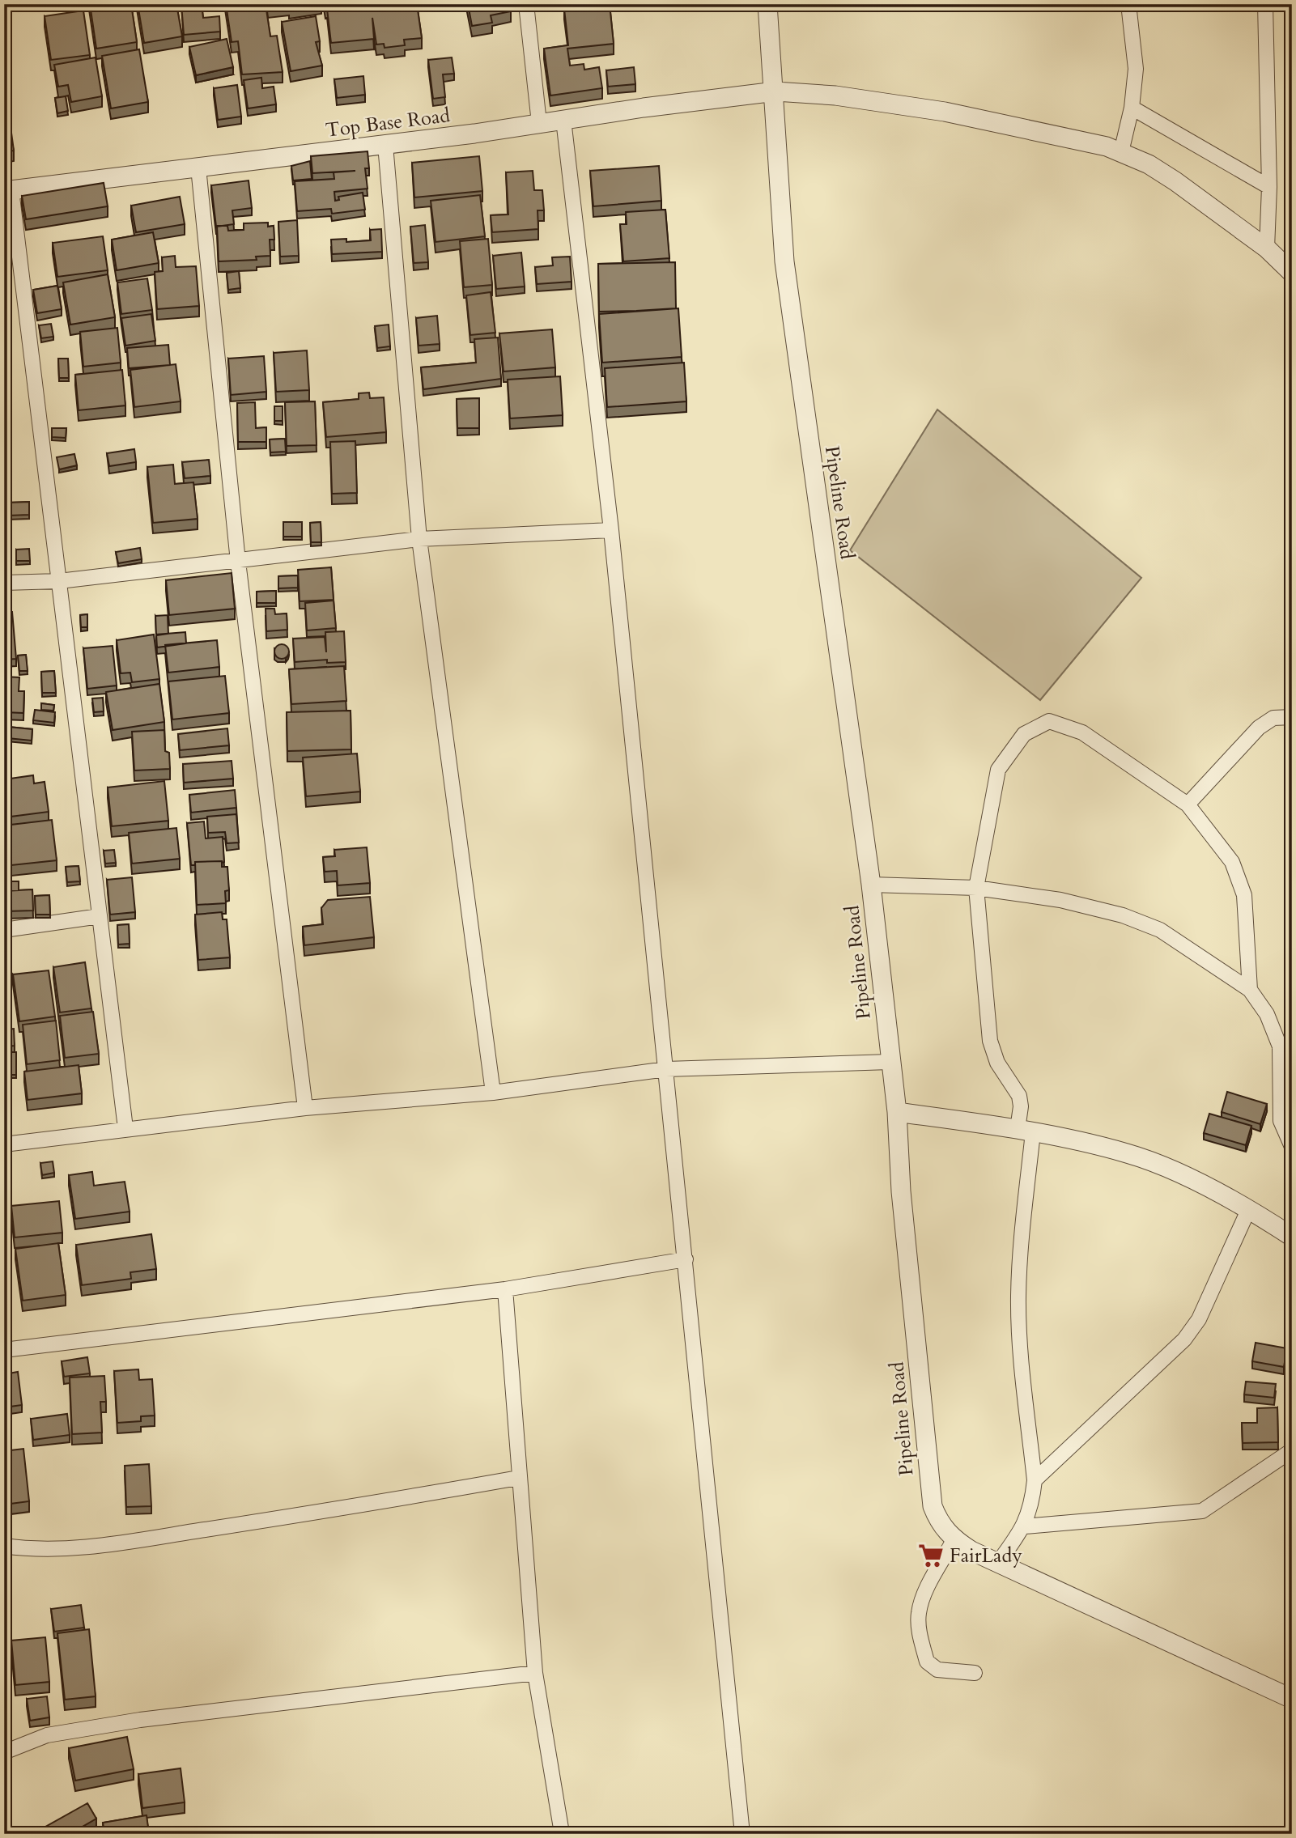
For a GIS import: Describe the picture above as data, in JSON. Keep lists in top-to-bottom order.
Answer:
{
  "streets": {
    "street": ["Top Base Road", "Pipeline Road"]
  },
  "crossings": [
    ["Top Base Road", "Pipeline Road"]
  ],
  "places": {
    "supermarket": ["FairLady"]
  }
}
